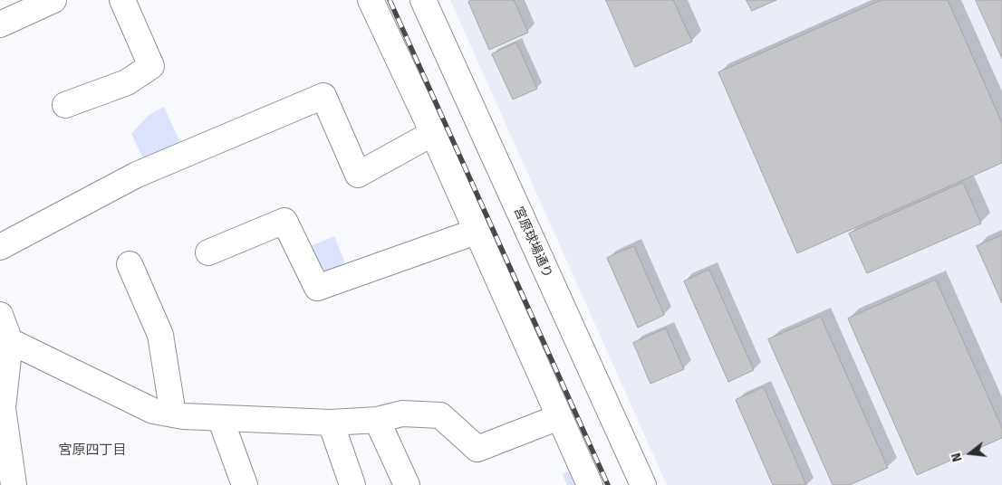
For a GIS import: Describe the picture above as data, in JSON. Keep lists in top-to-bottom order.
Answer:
{
  "streets": {
    "street": ["宮原球場通り"]
  },
  "districts": ["宮原四丁目"],
  "north": "left"
}
